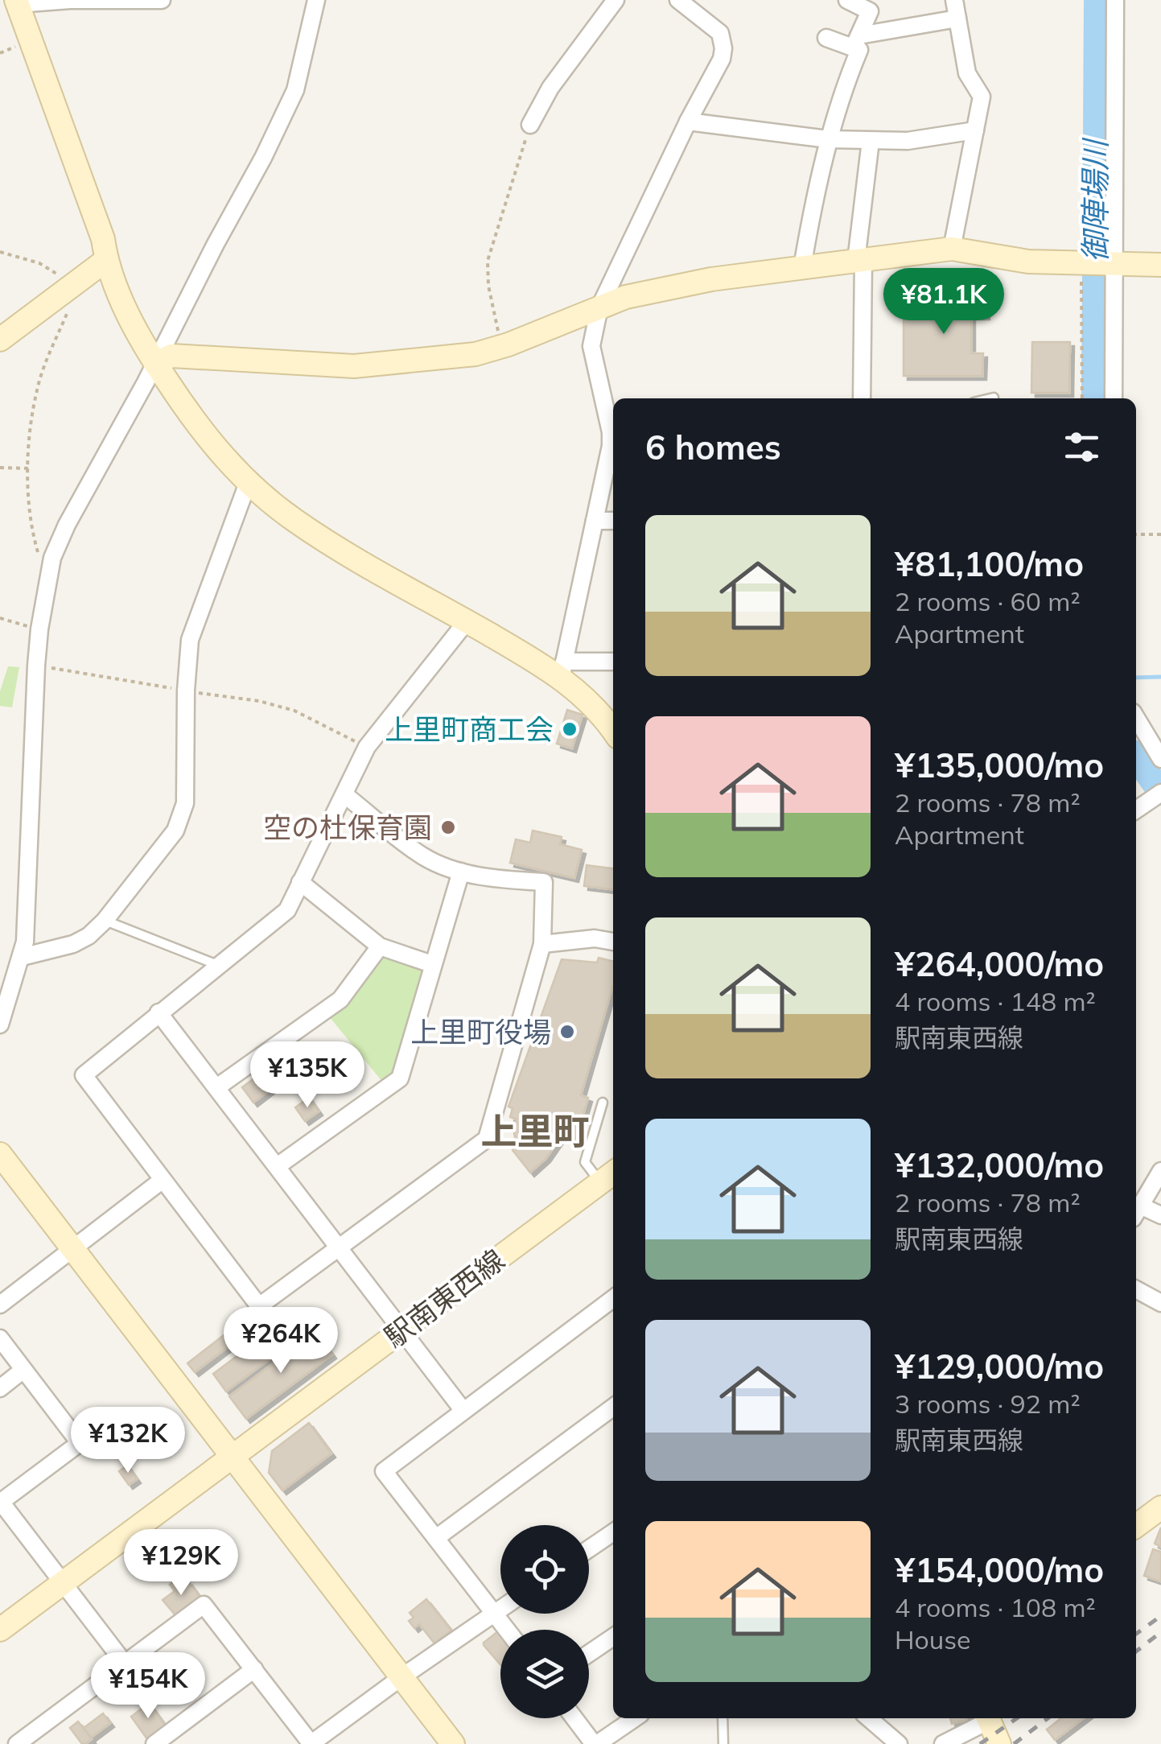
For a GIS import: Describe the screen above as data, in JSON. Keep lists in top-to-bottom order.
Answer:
{
  "streets": {
    "street": ["駅南東西線"]
  },
  "districts": ["上里町"],
  "water": ["御陣場川"],
  "places": ["上里町商工会", "空の杜保育園", "上里町役場"],
  "page": {
    "price": [
      "¥81.1K",
      "¥135K",
      "¥264K",
      "¥132K",
      "¥129K",
      "¥154K"
    ],
    "heading": "6 homes",
    "list": [
      {
        "name": "¥81,100/mo",
        "note": "2 rooms · 60 m² · Apartment"
      },
      {
        "name": "¥135,000/mo",
        "note": "2 rooms · 78 m² · Apartment"
      },
      {
        "name": "¥264,000/mo",
        "note": "4 rooms · 148 m² · 駅南東西線"
      },
      {
        "name": "¥132,000/mo",
        "note": "2 rooms · 78 m² · 駅南東西線"
      },
      {
        "name": "¥129,000/mo",
        "note": "3 rooms · 92 m² · 駅南東西線"
      },
      {
        "name": "¥154,000/mo",
        "note": "4 rooms · 108 m² · House"
      }
    ]
  }
}
